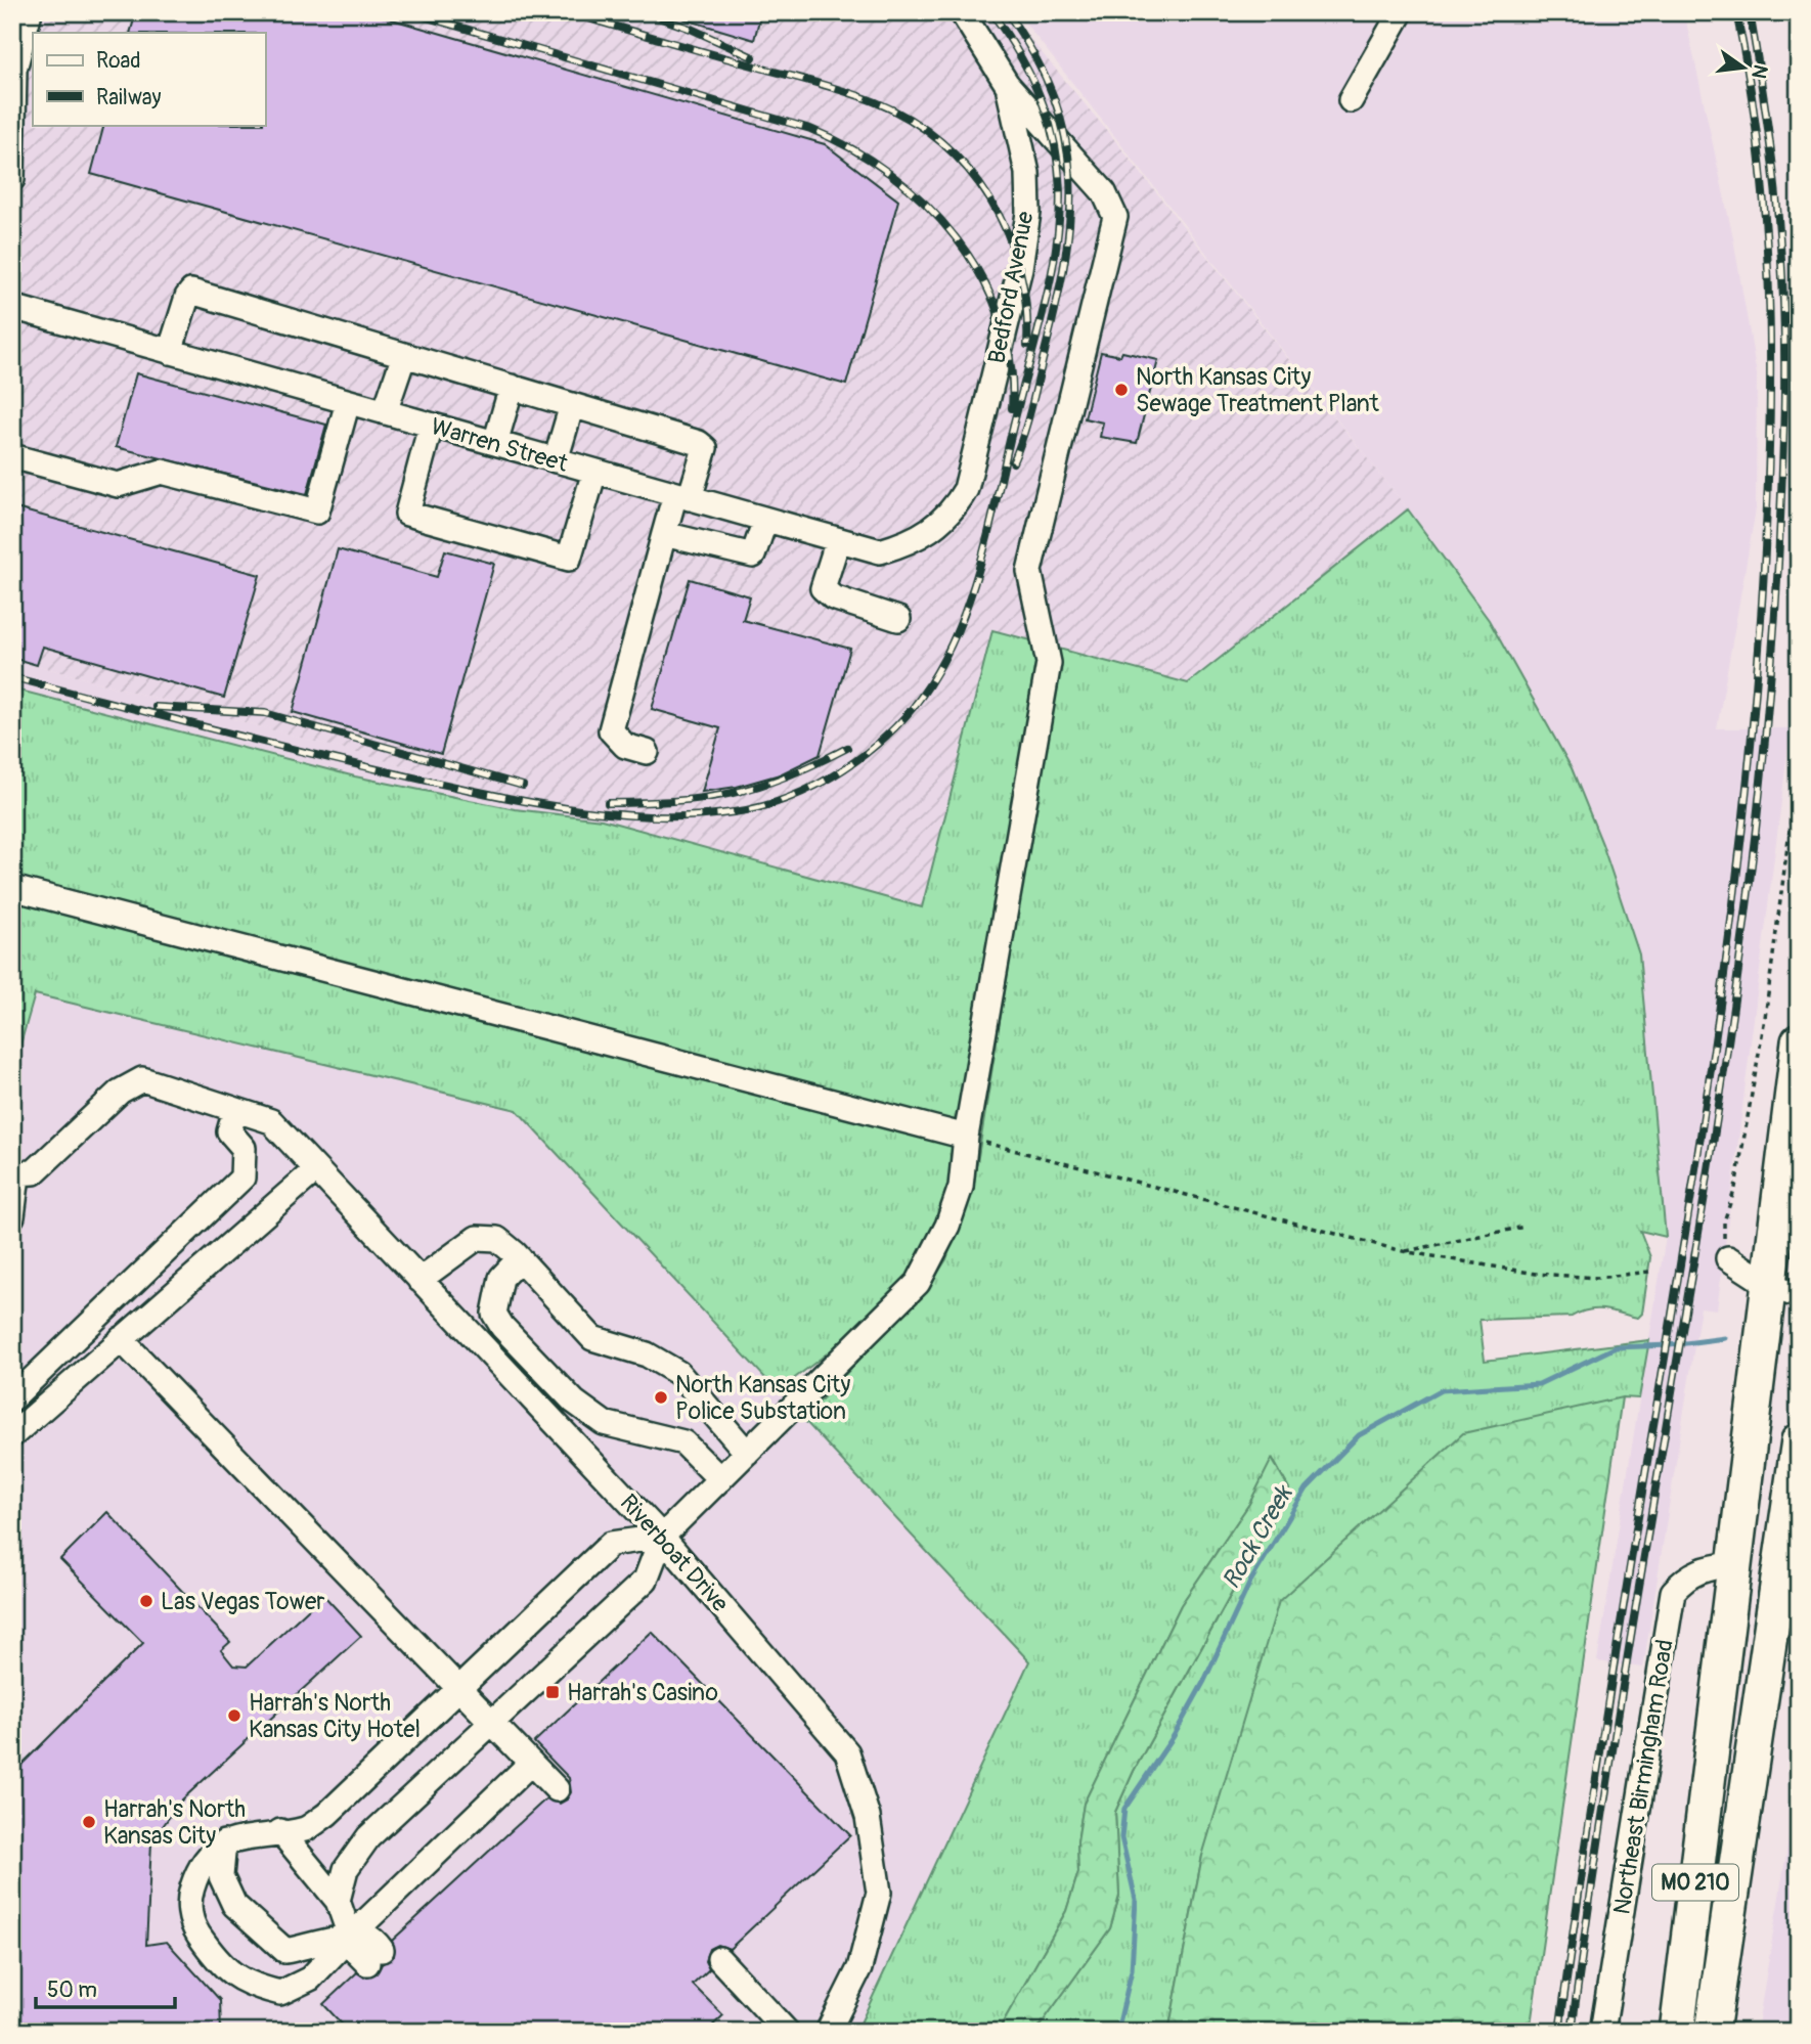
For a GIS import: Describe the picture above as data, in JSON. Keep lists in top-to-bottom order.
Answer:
{
  "streets": {
    "highway": ["MO 210"],
    "street": [
      "Bedford Avenue",
      "Warren Street",
      "Riverboat Drive",
      "Northeast Birmingham Road"
    ]
  },
  "crossings": [
    ["Bedford Avenue", "Warren Street"],
    ["Northeast Birmingham Road", "MO 210"]
  ],
  "water": ["Rock Creek"],
  "places": {
    "other": [
      "North Kansas City Sewage Treatment Plant",
      "North Kansas City Police Substation",
      "Las Vegas Tower",
      "Harrah's North Kansas City Hotel",
      "Harrah's North Kansas City"
    ],
    "transit": ["Harrah's Casino"]
  },
  "legend": ["Road", "Railway"],
  "scale_bar": "50 m",
  "north": "right"
}
